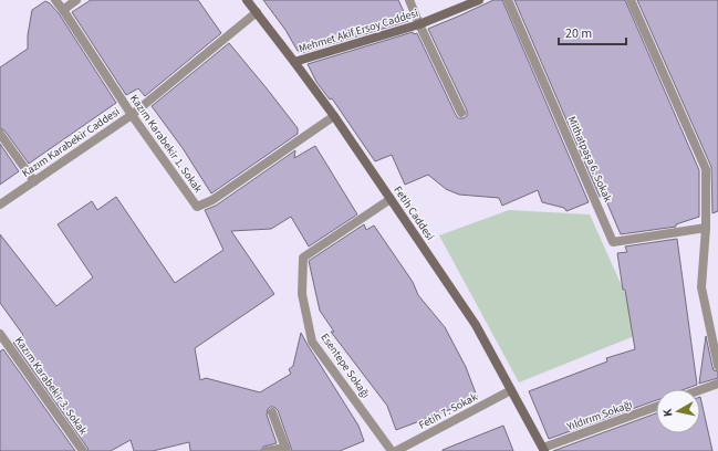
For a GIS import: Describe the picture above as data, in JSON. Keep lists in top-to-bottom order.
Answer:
{
  "streets": {
    "street": [
      "Mehmet Akif Ersoy Caddesi",
      "Kazım Karabekir Caddesi",
      "Kazım Karabekir 1. Sokak",
      "Mithatpaşa 6. Sokak",
      "Fetih Caddesi",
      "Esentepe Sokağı",
      "Kazım Karabekir 3. Sokak",
      "Fetih 7. Sokak",
      "Yıldırım Sokağı"
    ]
  },
  "crossings": [
    ["Mehmet Akif Ersoy Caddesi", "Fetih Caddesi"],
    ["Kazım Karabekir Caddesi", "Kazım Karabekir 1. Sokak"],
    ["Kazım Karabekir Caddesi", "Fetih Caddesi"],
    ["Kazım Karabekir 1. Sokak", "Fetih Caddesi"],
    ["Fetih Caddesi", "Esentepe Sokağı"],
    ["Fetih Caddesi", "Fetih 7. Sokak"],
    ["Fetih Caddesi", "Yıldırım Sokağı"]
  ],
  "scale_bar": "20 m",
  "north": "left"
}
